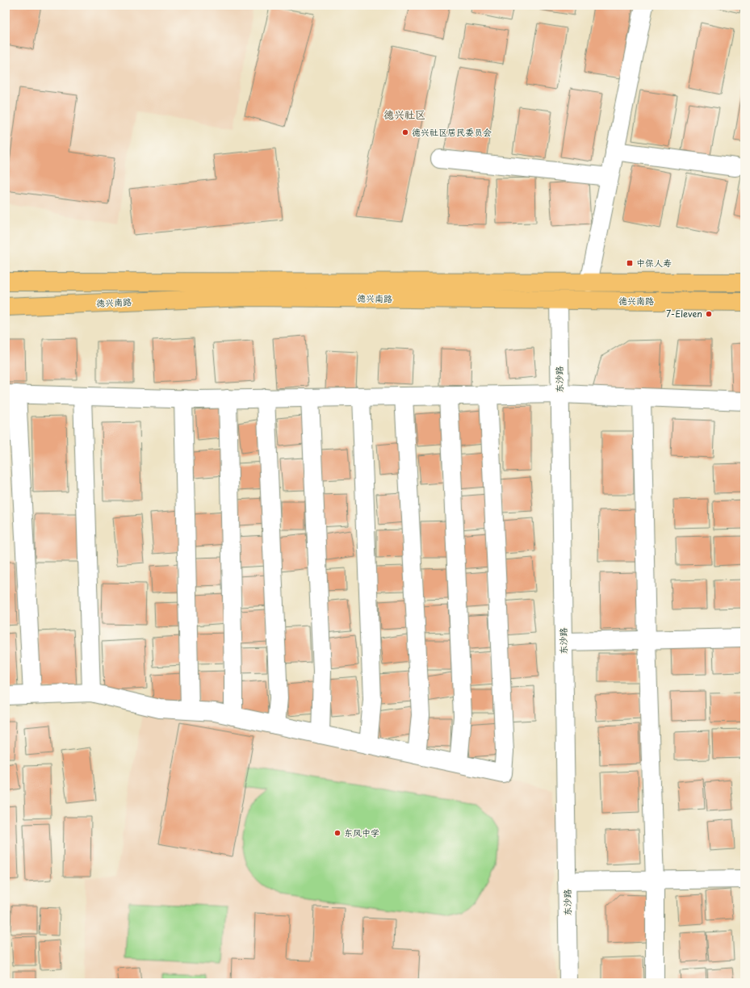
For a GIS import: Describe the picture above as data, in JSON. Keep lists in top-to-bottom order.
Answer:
{
  "streets": {
    "main road": ["德兴南路"],
    "street": ["东沙路"]
  },
  "crossings": [
    ["德兴南路", "东沙路"]
  ],
  "districts": ["德兴社区"],
  "places": {
    "other": ["德兴社区居民委员会", "7-Eleven", "东风中学"],
    "transit": ["中保人寿"]
  }
}
